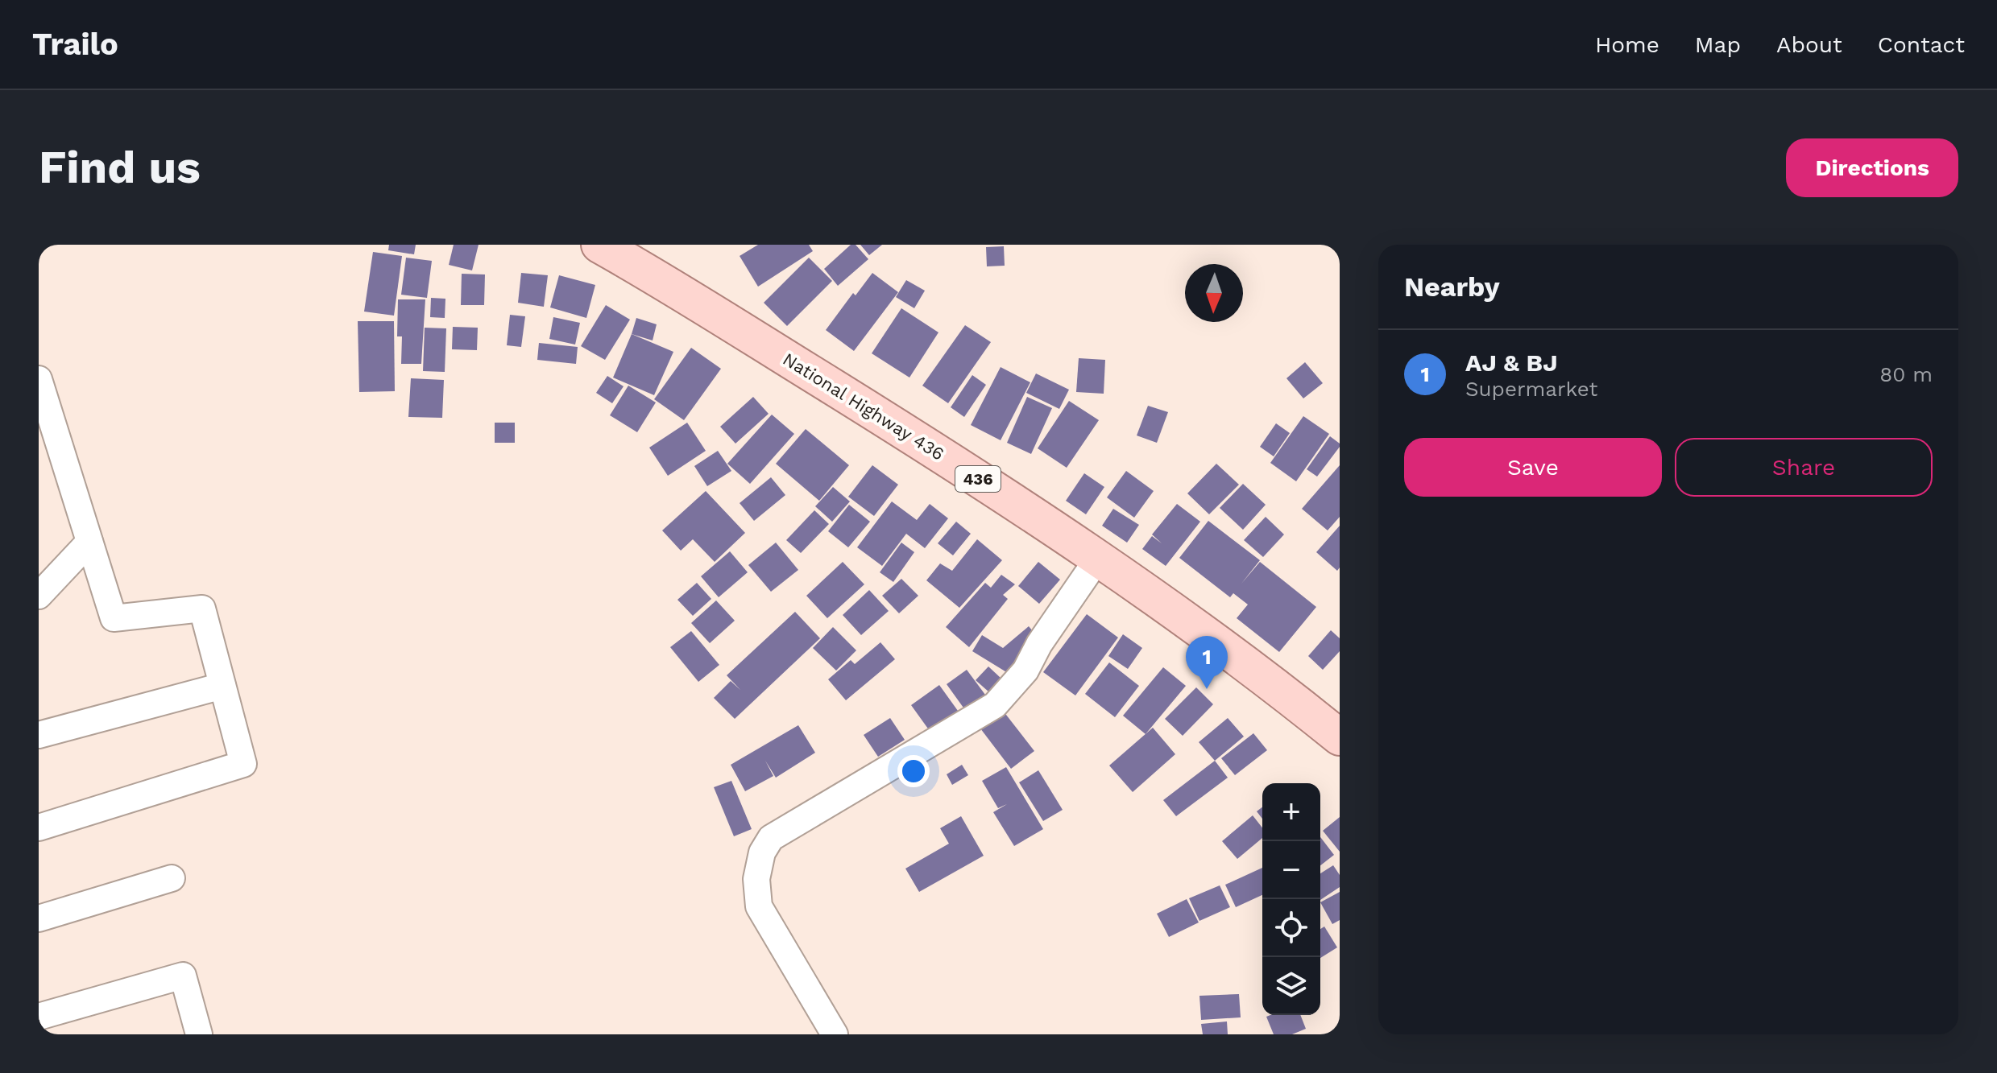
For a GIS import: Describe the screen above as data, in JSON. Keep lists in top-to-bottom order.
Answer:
{
  "streets": {
    "main road": ["National Highway 436", "436"]
  },
  "north": "bottom",
  "page": {
    "header": "Trailo",
    "nav": [
      "Home",
      "Map",
      "About",
      "Contact"
    ],
    "buttons": [
      "Directions",
      ["Save", "Share"]
    ],
    "title": "Find us",
    "heading": "Nearby",
    "list": [
      {
        "mark": "1",
        "name": "AJ & BJ",
        "note": "Supermarket",
        "value": "80 m"
      }
    ],
    "pins": "1",
    "map_buttons": ["+", "−"]
  }
}
